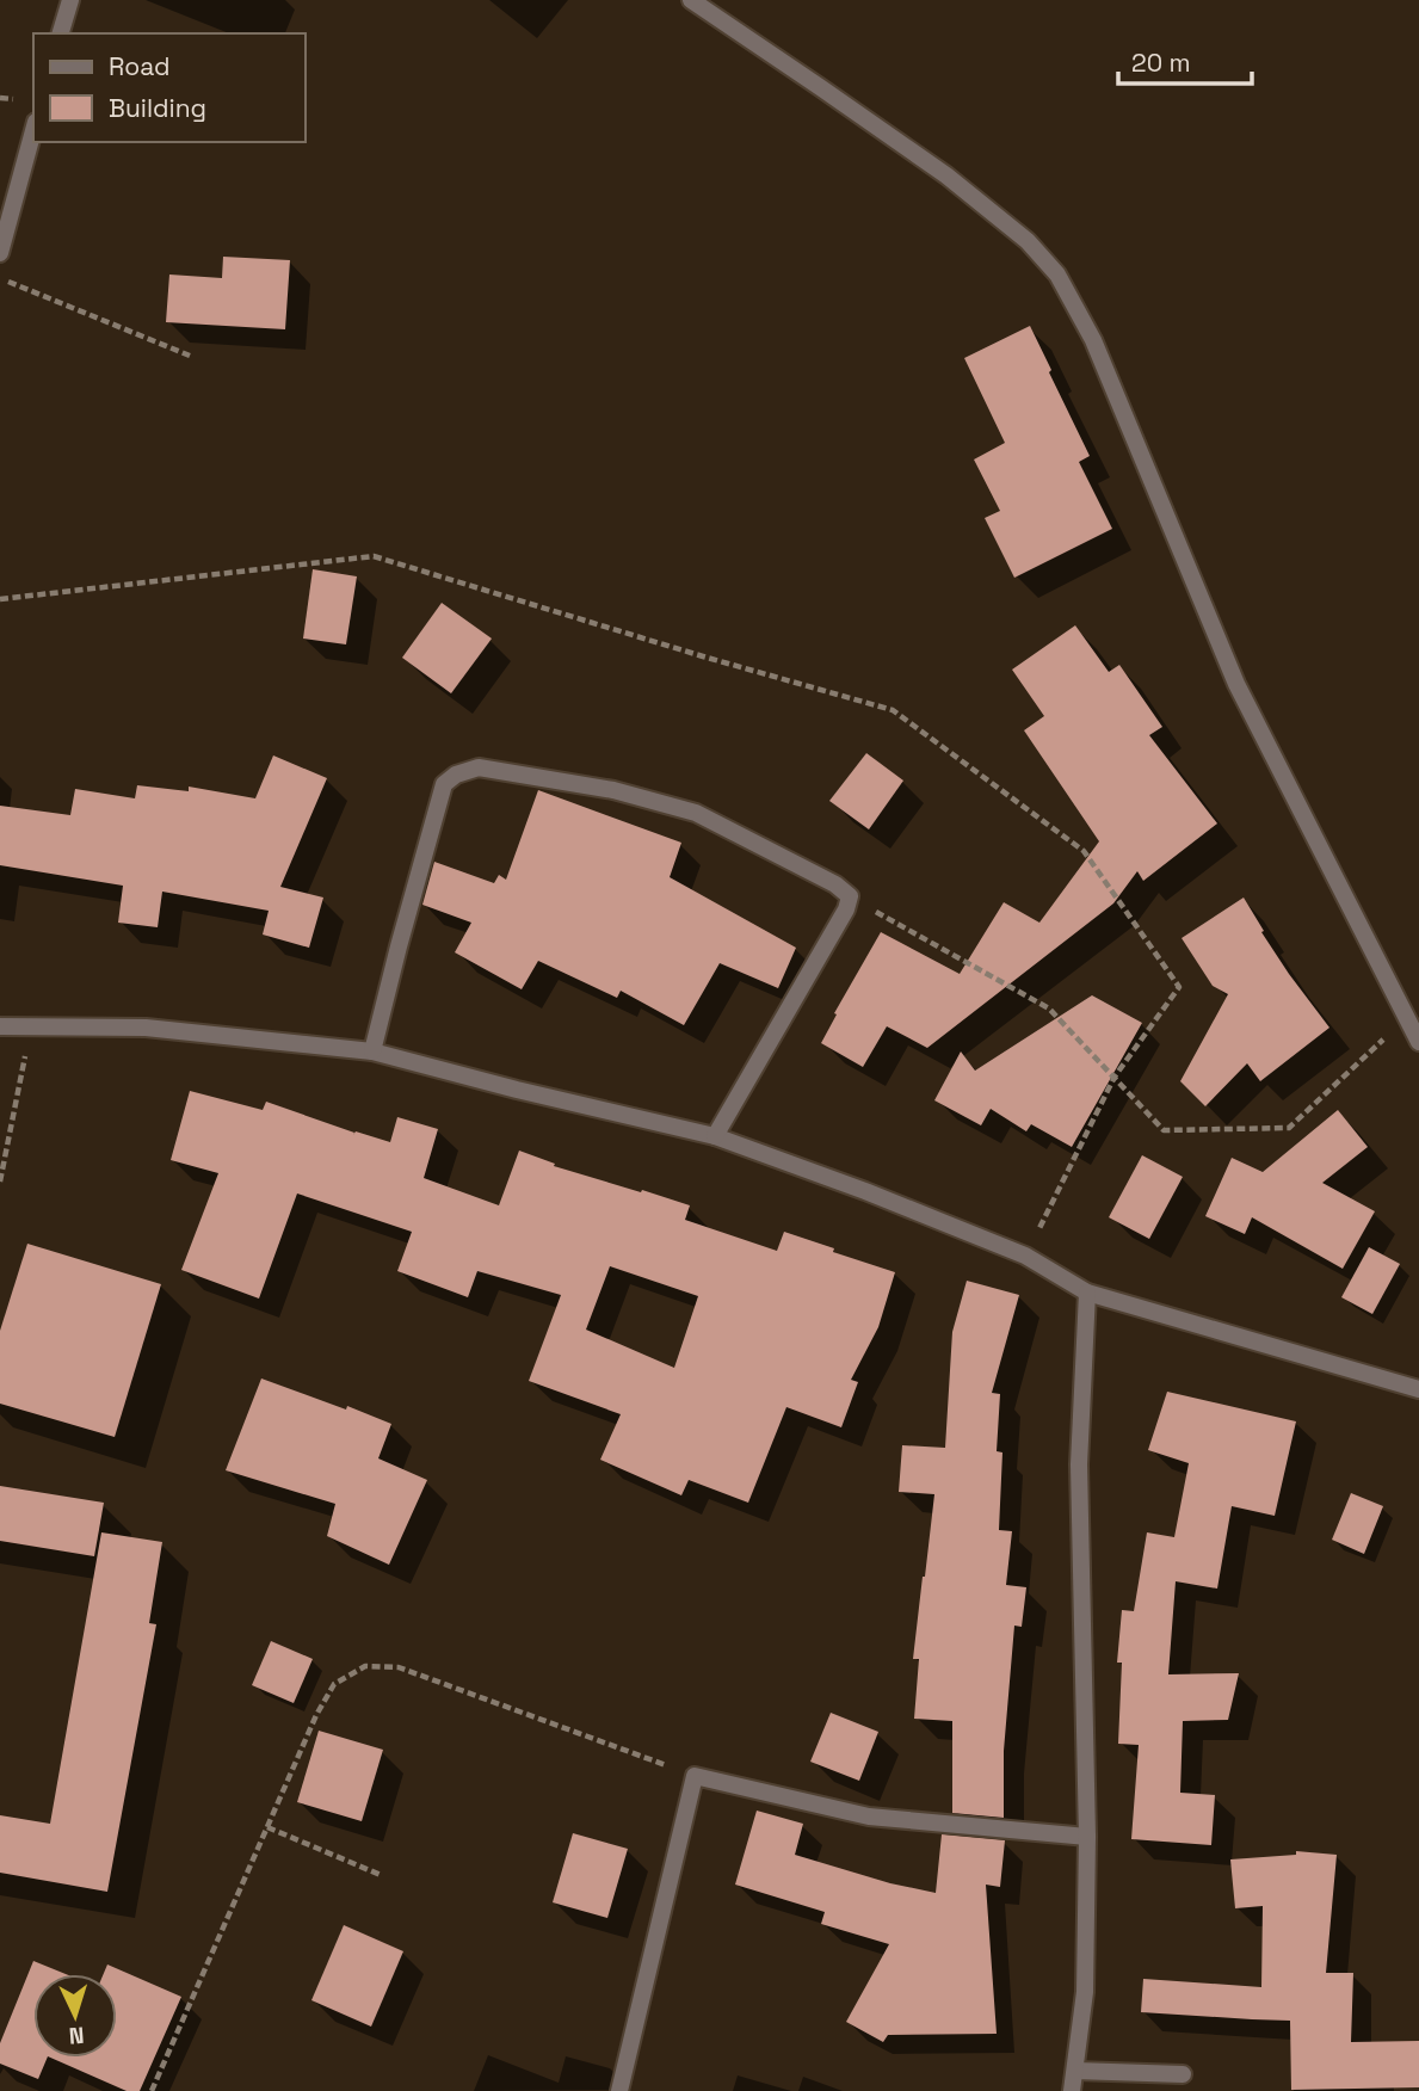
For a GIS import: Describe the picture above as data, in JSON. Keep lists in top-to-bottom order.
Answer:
{
  "legend": ["Road", "Building"],
  "scale_bar": "20 m",
  "north": "bottom"
}
